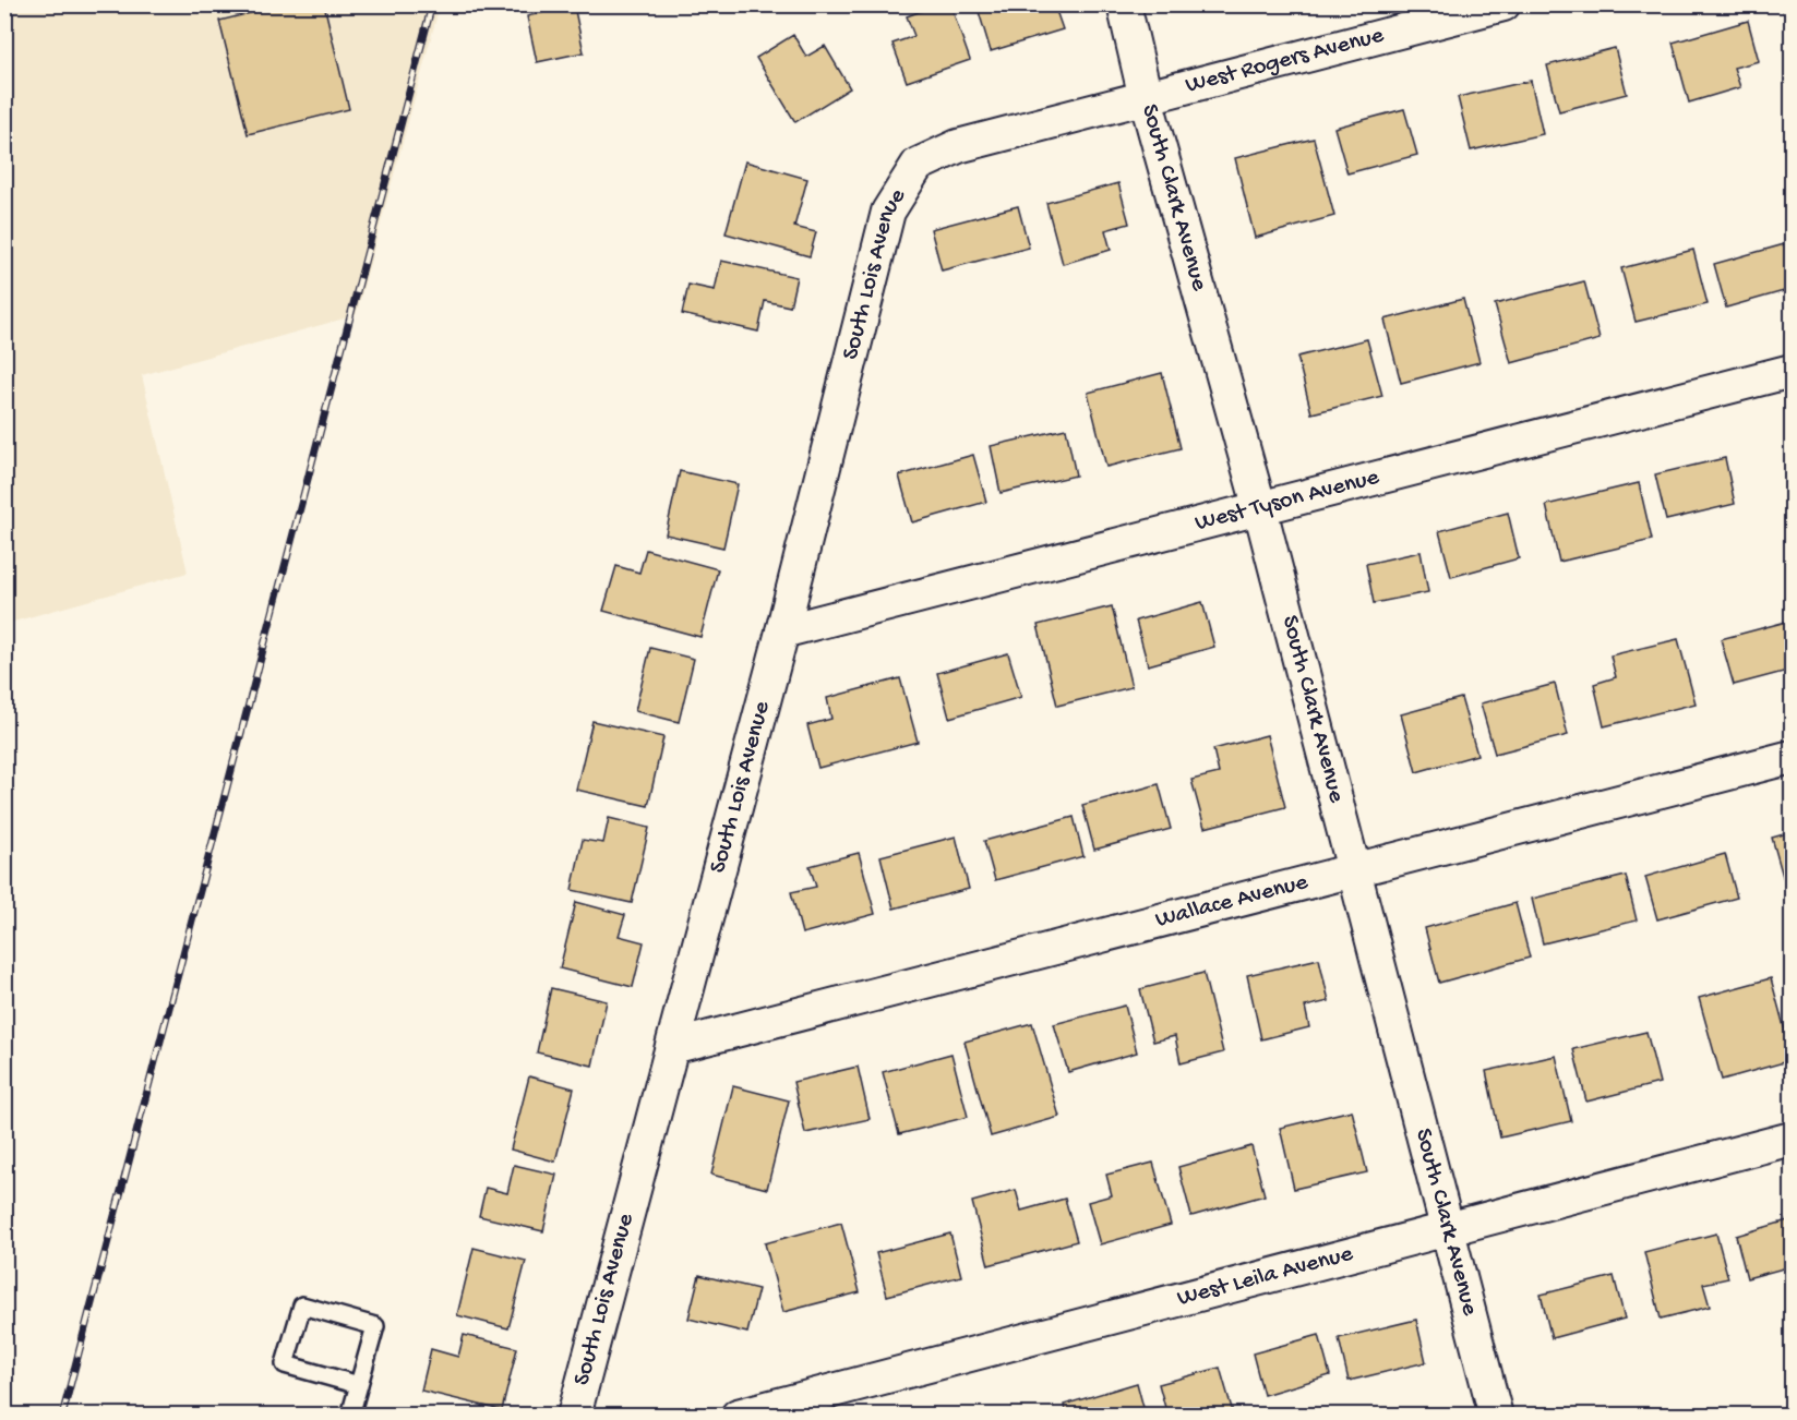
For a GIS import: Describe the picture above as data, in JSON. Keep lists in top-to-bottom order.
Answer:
{
  "streets": {
    "street": [
      "West Rogers Avenue",
      "South Clark Avenue",
      "South Lois Avenue",
      "West Tyson Avenue",
      "Wallace Avenue",
      "West Leila Avenue"
    ]
  },
  "crossings": [
    ["West Rogers Avenue", "South Clark Avenue"],
    ["West Rogers Avenue", "South Lois Avenue"],
    ["South Clark Avenue", "West Tyson Avenue"],
    ["South Clark Avenue", "Wallace Avenue"],
    ["South Clark Avenue", "West Leila Avenue"],
    ["South Lois Avenue", "West Tyson Avenue"],
    ["South Lois Avenue", "Wallace Avenue"]
  ]
}
